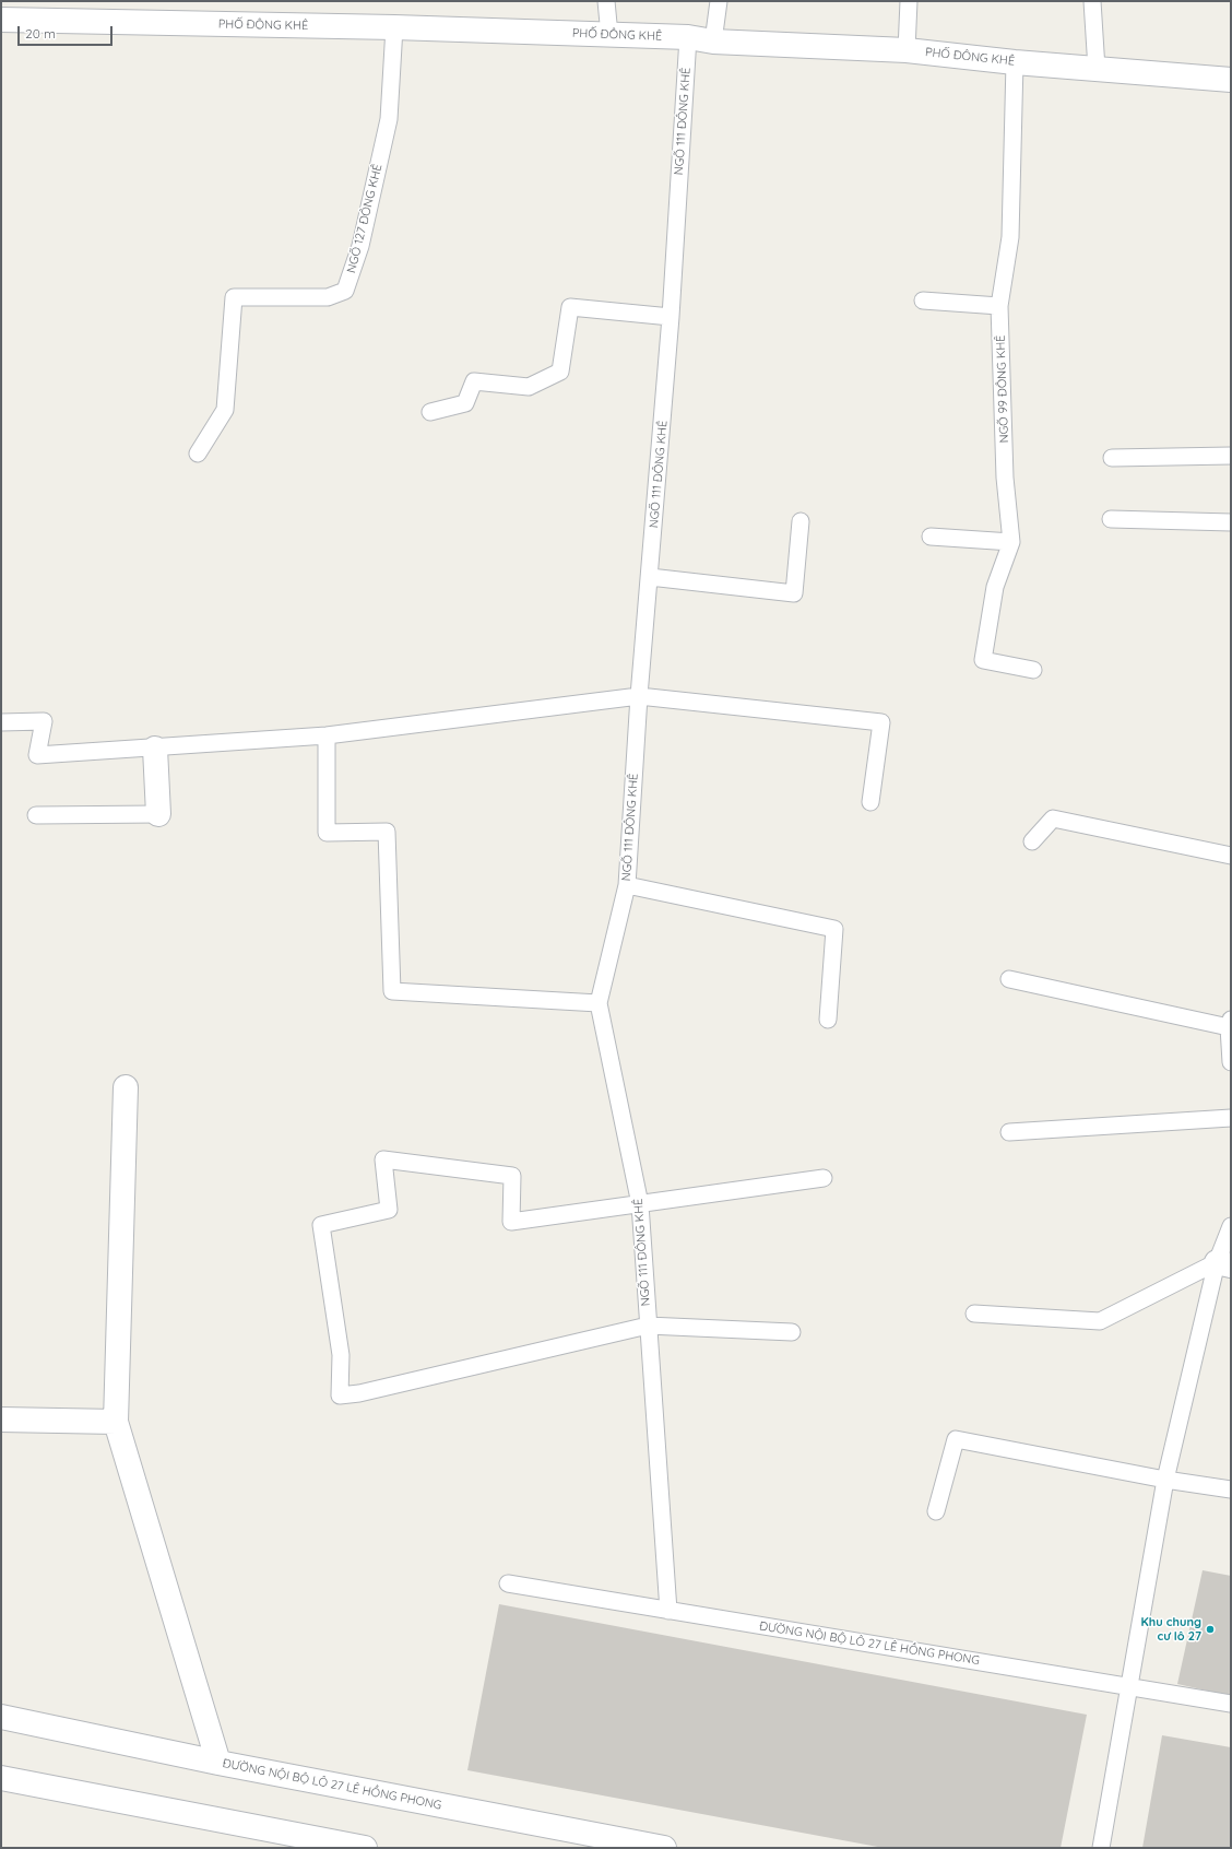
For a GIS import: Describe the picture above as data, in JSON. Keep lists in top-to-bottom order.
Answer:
{
  "streets": {
    "street": ["PHỐ ĐÔNG KHÊ", "ĐƯỜNG NỘI BỘ LÔ 27 LÊ HỒNG PHONG"],
    "lane": ["NGÕ 111 ĐÔNG KHÊ", "NGÕ 127 ĐÔNG KHÊ", "NGÕ 99 ĐÔNG KHÊ"]
  },
  "crossings": [
    ["PHỐ ĐÔNG KHÊ", "NGÕ 111 ĐÔNG KHÊ"],
    ["PHỐ ĐÔNG KHÊ", "NGÕ 127 ĐÔNG KHÊ"],
    ["PHỐ ĐÔNG KHÊ", "NGÕ 99 ĐÔNG KHÊ"],
    ["NGÕ 111 ĐÔNG KHÊ", "ĐƯỜNG NỘI BỘ LÔ 27 LÊ HỒNG PHONG"]
  ],
  "places": ["Khu chung cư lô 27"],
  "scale_bar": "20 m"
}
